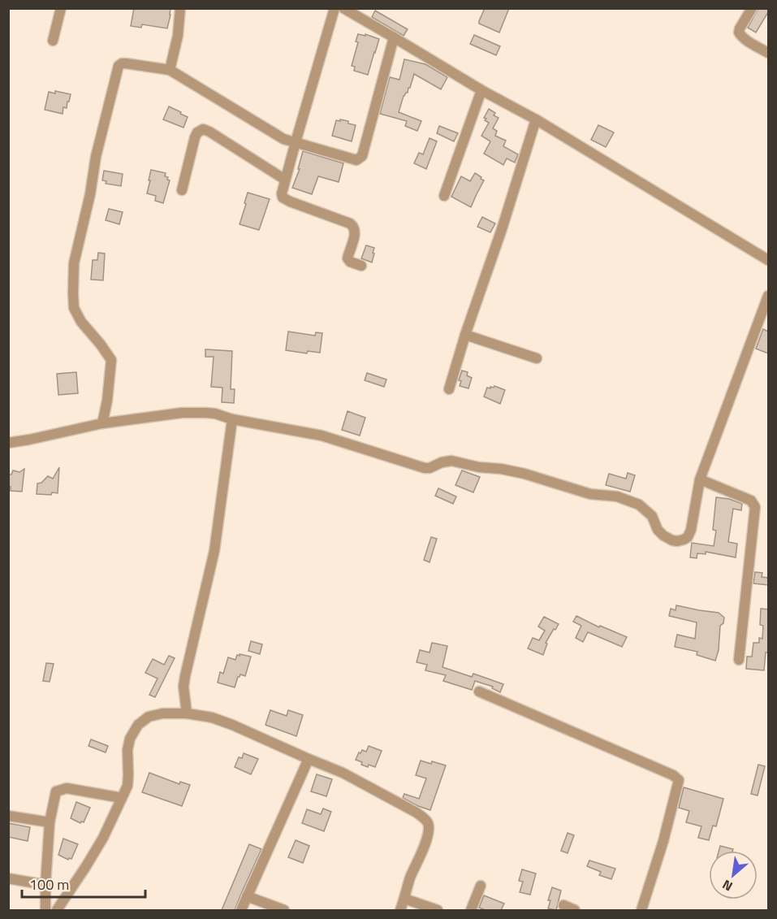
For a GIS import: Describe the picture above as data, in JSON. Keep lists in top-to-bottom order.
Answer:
{
  "scale_bar": "100 m",
  "north": "bottom left"
}
